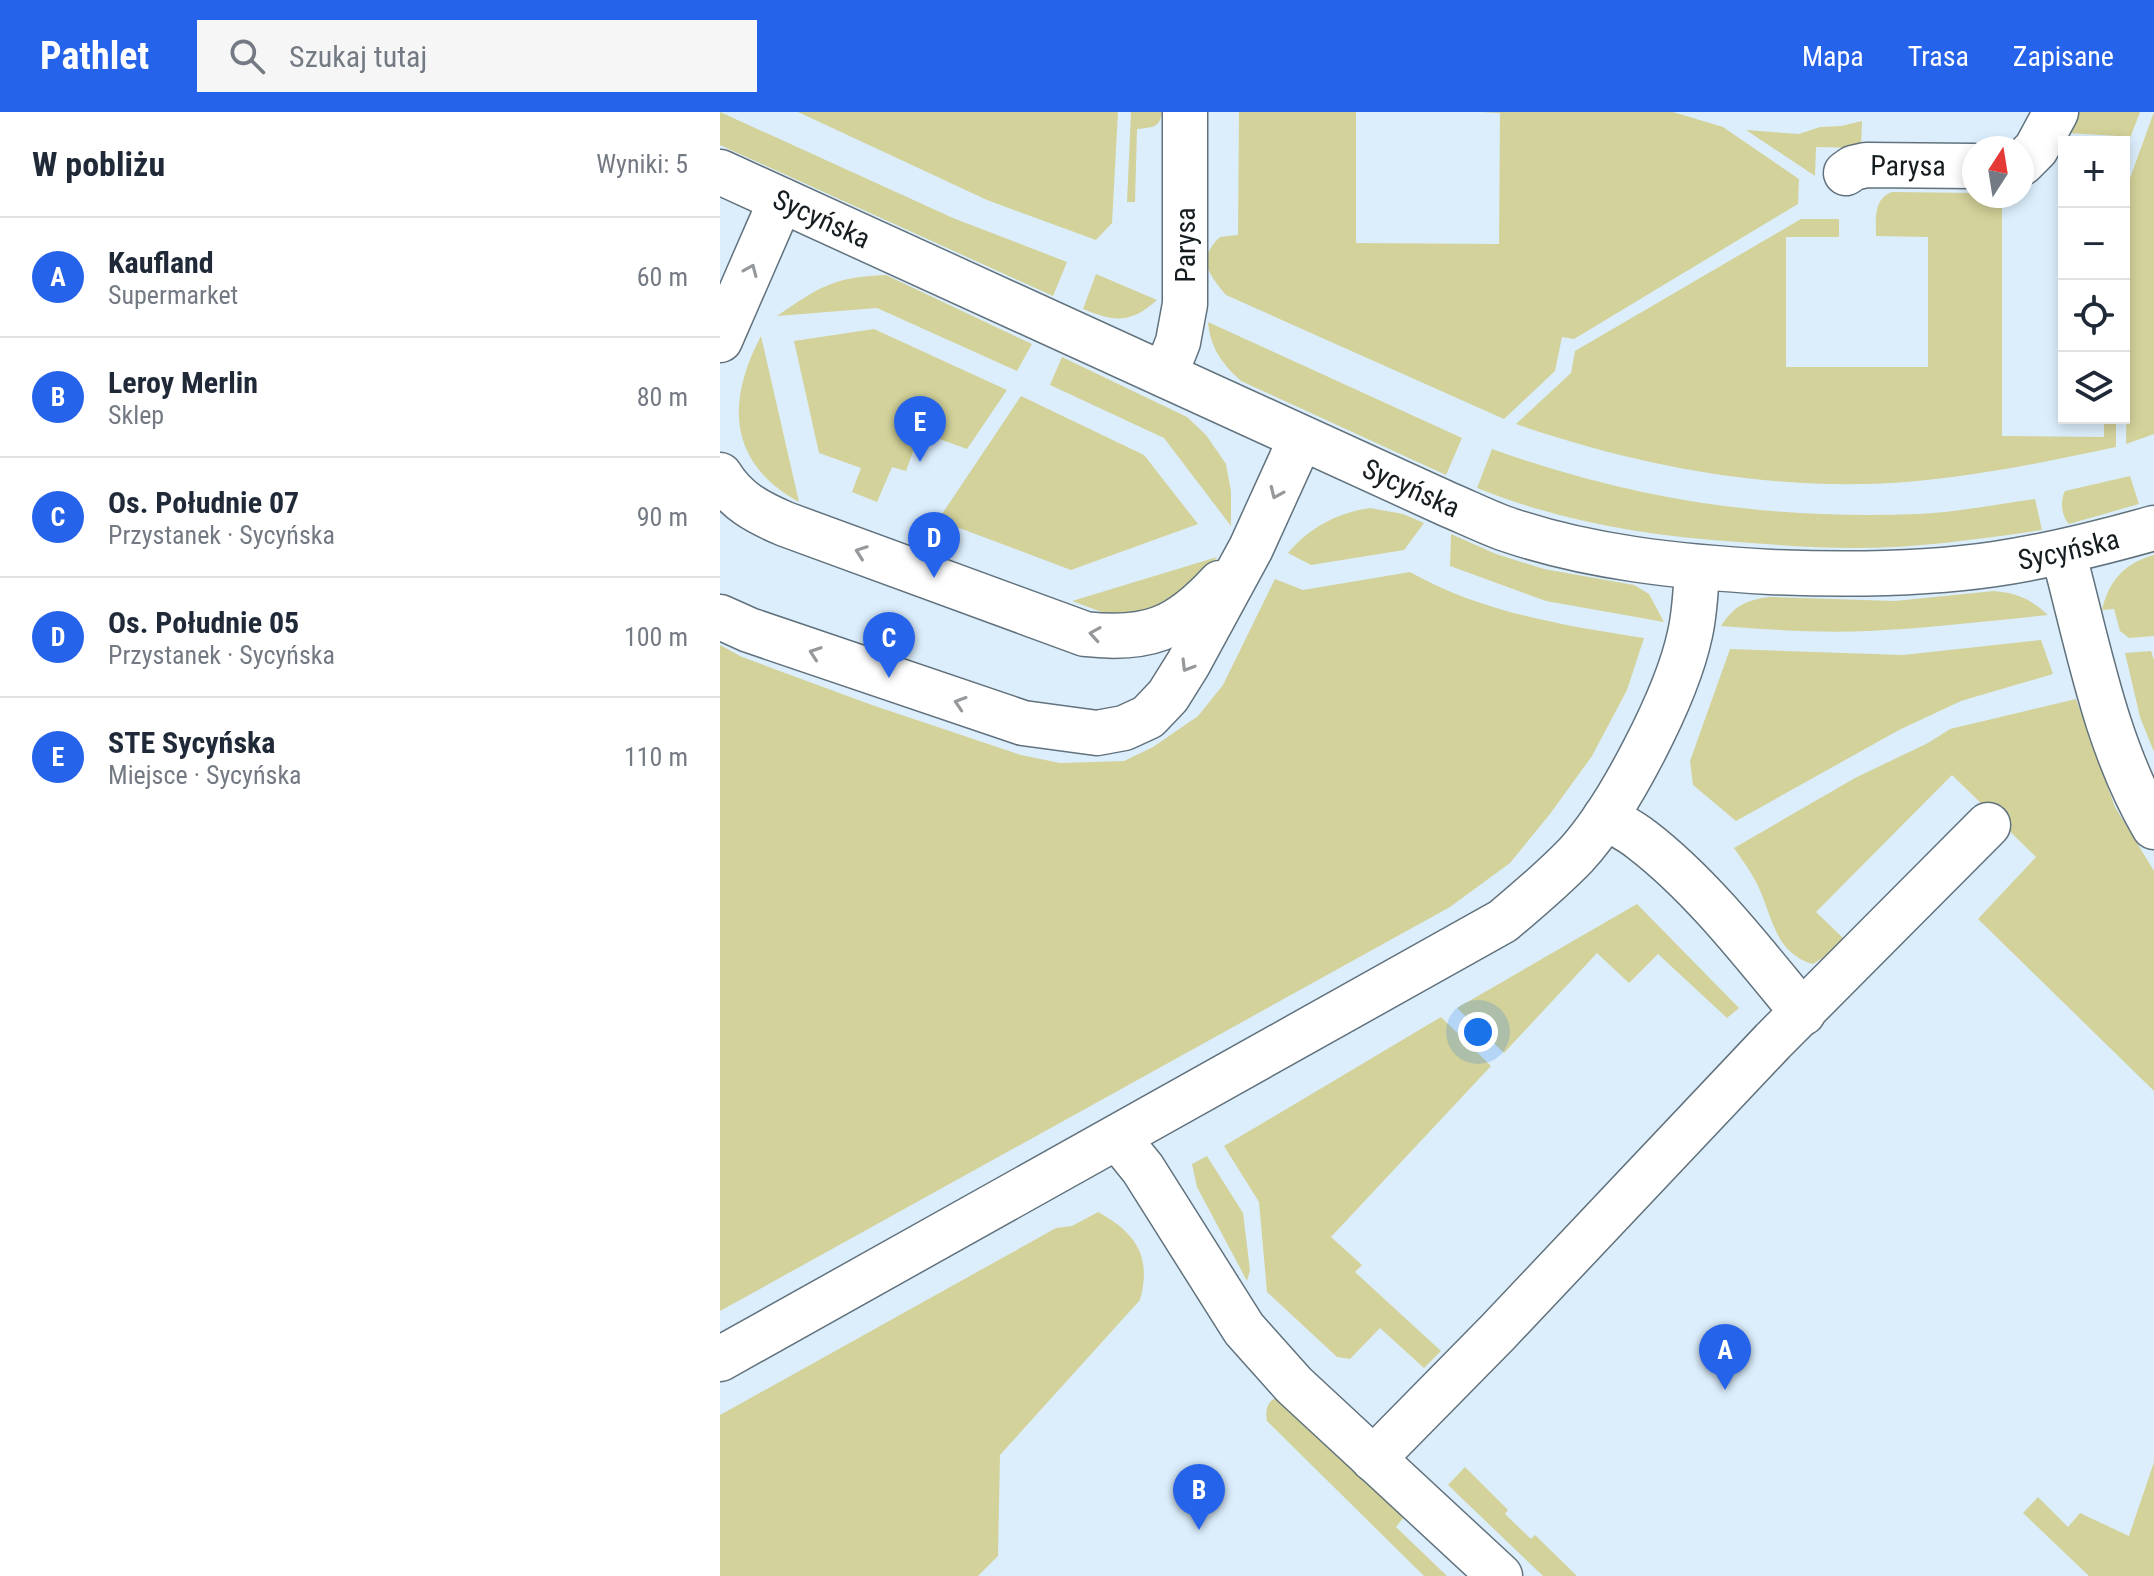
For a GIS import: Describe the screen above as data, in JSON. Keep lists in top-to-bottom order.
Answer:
{
  "streets": {
    "street": ["Parysa", "Sycyńska"]
  },
  "crossings": [
    ["Parysa", "Sycyńska"]
  ],
  "north": "top",
  "page": {
    "header": "Pathlet",
    "search": "Szukaj tutaj",
    "nav": ["Mapa", "Trasa", "Zapisane"],
    "heading": ["W pobliżu", "Wyniki: 5"],
    "map_buttons": ["+", "−"],
    "list": [
      {
        "mark": "A",
        "name": "Kaufland",
        "note": "Supermarket",
        "value": "60 m"
      },
      {
        "mark": "B",
        "name": "Leroy Merlin",
        "note": "Sklep",
        "value": "80 m"
      },
      {
        "mark": "C",
        "name": "Os. Południe 07",
        "note": "Przystanek · Sycyńska",
        "value": "90 m"
      },
      {
        "mark": "D",
        "name": "Os. Południe 05",
        "note": "Przystanek · Sycyńska",
        "value": "100 m"
      },
      {
        "mark": "E",
        "name": "STE Sycyńska",
        "note": "Miejsce · Sycyńska",
        "value": "110 m"
      }
    ],
    "pins": [
      "E",
      "D",
      "C",
      "A",
      "B"
    ]
  }
}
